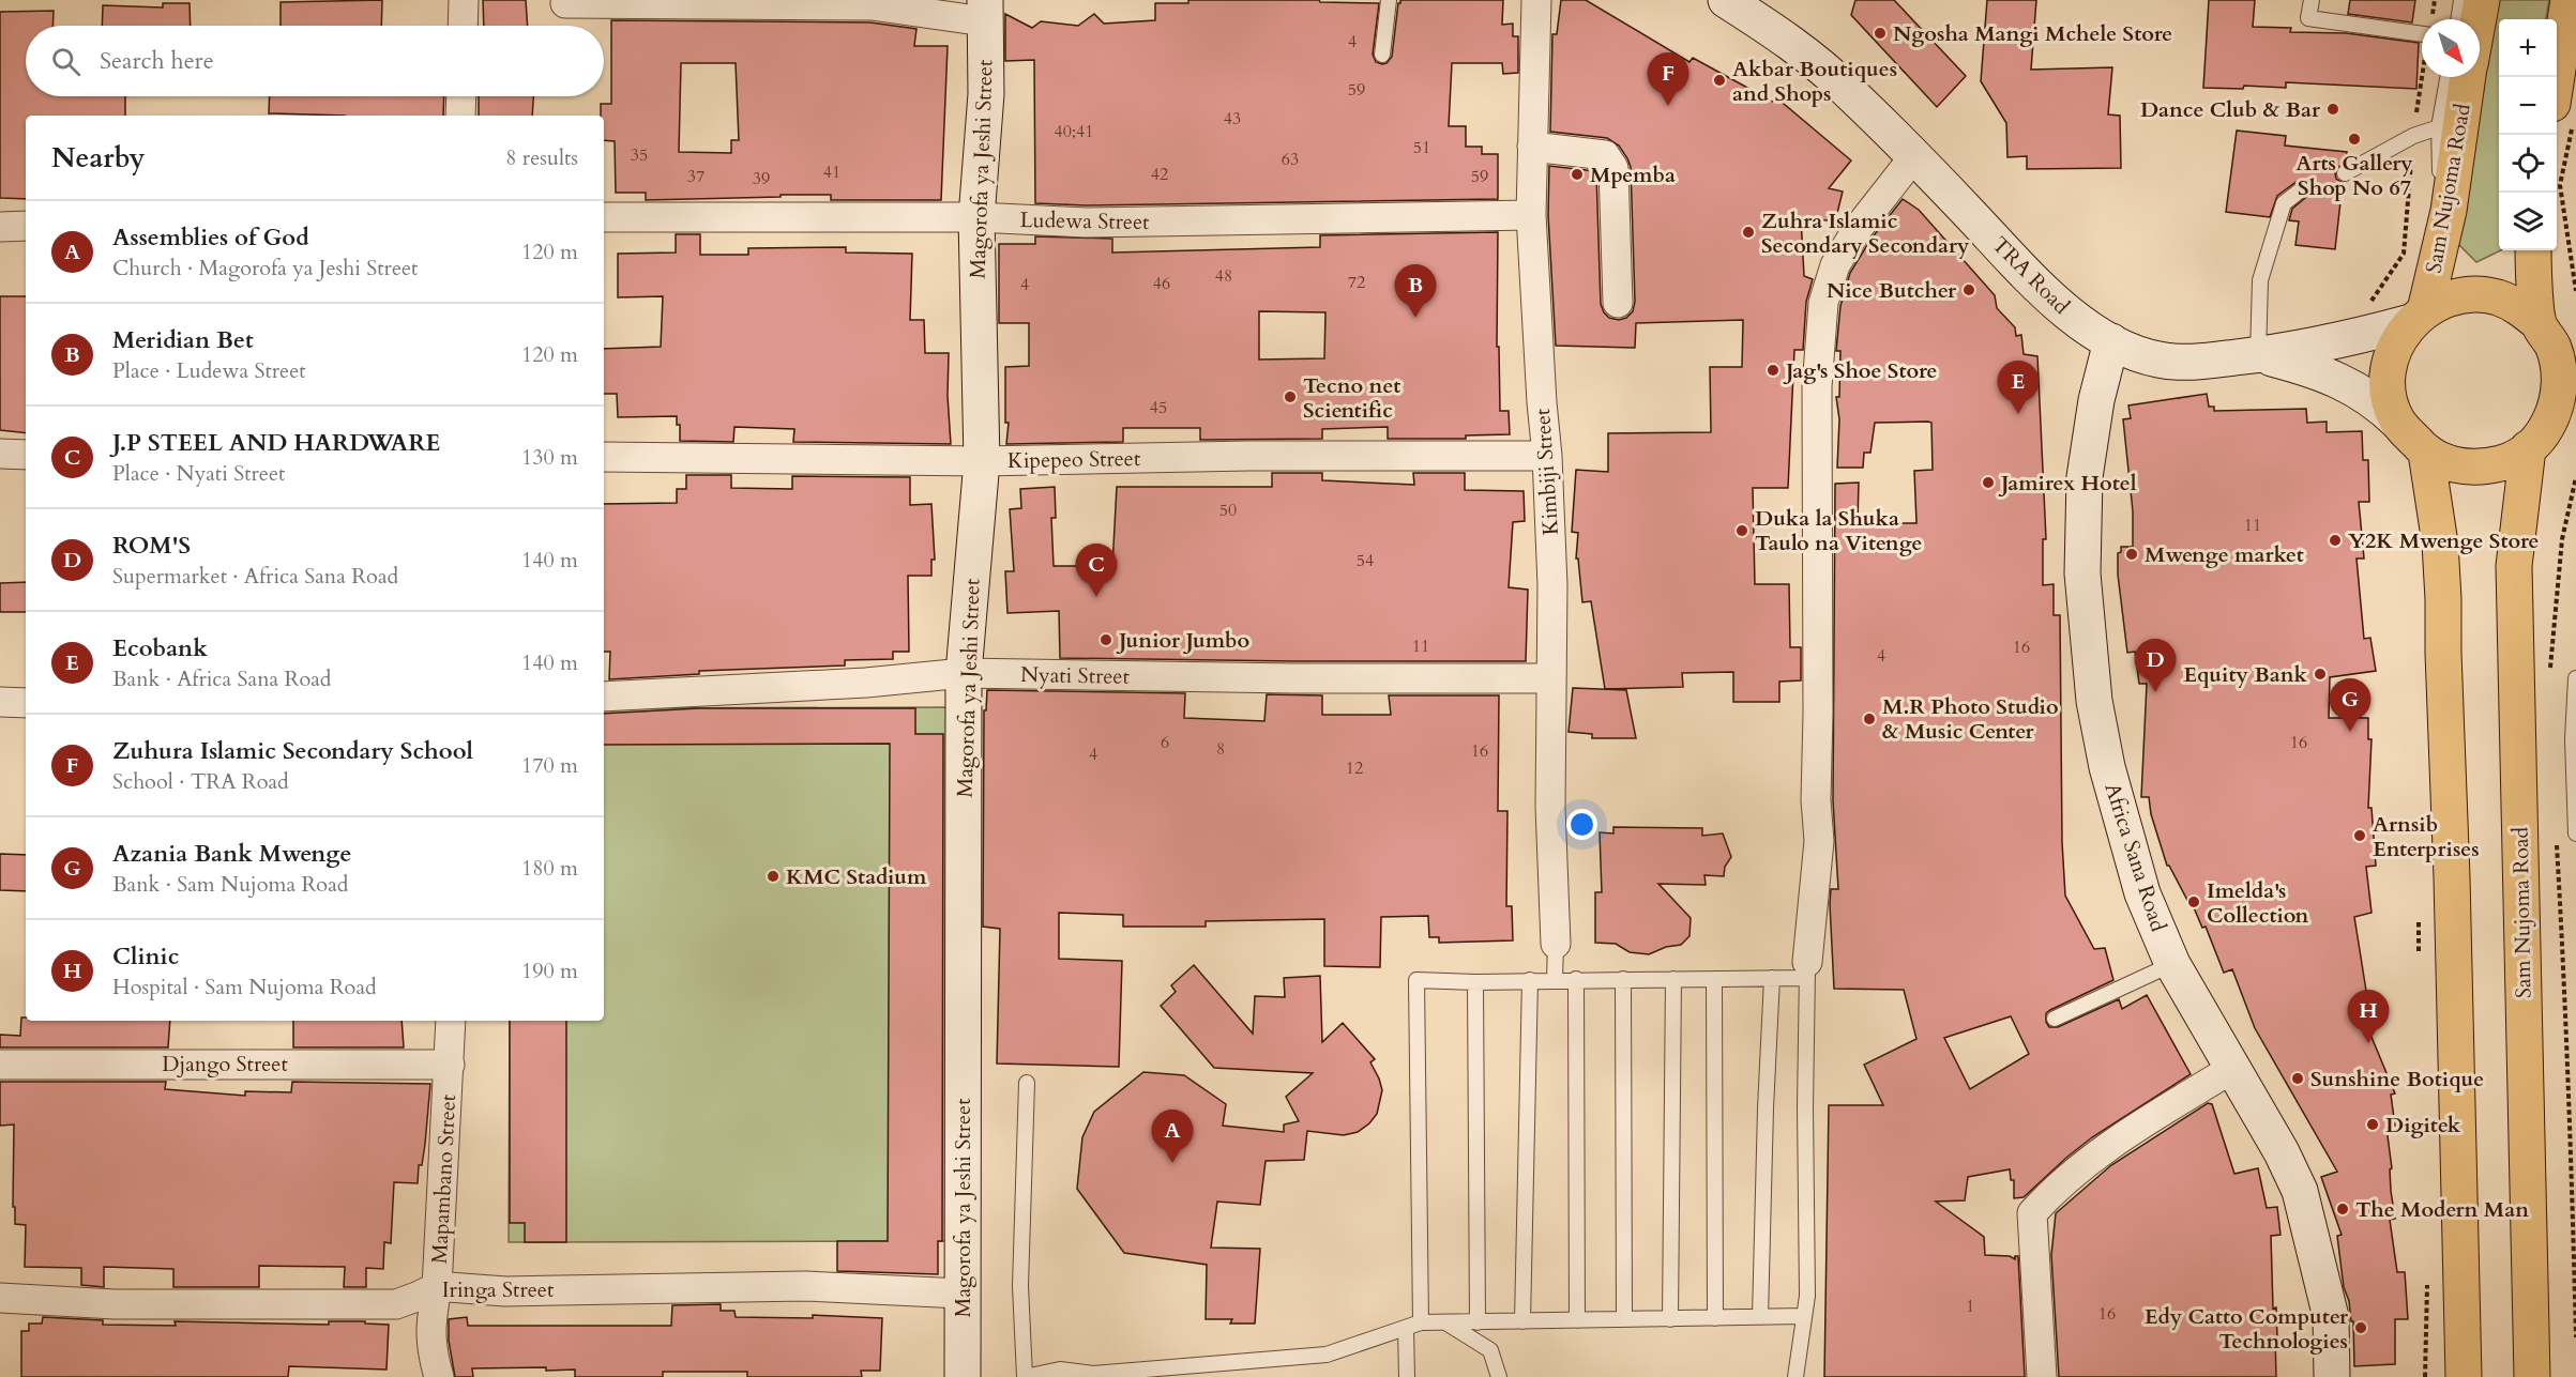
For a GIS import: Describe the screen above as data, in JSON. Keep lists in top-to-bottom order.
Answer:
{
  "streets": {
    "main road": ["Sam Nujoma Road"],
    "street": [
      "Magorofa ya Jeshi Street",
      "Ludewa Street",
      "TRA Road",
      "Kipepeo Street",
      "Kimbiji Street",
      "Nyati Street",
      "Africa Sana Road",
      "Django Street",
      "Mapambano Street",
      "Iringa Street"
    ]
  },
  "crossings": [
    ["Magorofa ya Jeshi Street", "Ludewa Street"],
    ["Magorofa ya Jeshi Street", "Kipepeo Street"],
    ["Magorofa ya Jeshi Street", "Nyati Street"],
    ["Magorofa ya Jeshi Street", "Iringa Street"],
    ["Sam Nujoma Road", "TRA Road"],
    ["Ludewa Street", "Kimbiji Street"],
    ["TRA Road", "Africa Sana Road"],
    ["Kipepeo Street", "Kimbiji Street"],
    ["Kimbiji Street", "Nyati Street"],
    ["Django Street", "Mapambano Street"],
    ["Mapambano Street", "Iringa Street"]
  ],
  "places": [
    "Ngosha Mangi Mchele Store",
    "Akbar Boutiques and Shops",
    "Dance Club & Bar",
    "Arts Gallery Shop No 67",
    "Mpemba",
    "Zuhra Islamic Secondary Secondary",
    "Nice Butcher",
    "Jag's Shoe Store",
    "Tecno net Scientific",
    "Jamirex Hotel",
    "Duka la Shuka Taulo na Vitenge",
    "Y2K Mwenge Store",
    "Mwenge market",
    "Junior Jumbo",
    "Equity Bank",
    "M.R Photo Studio & Music Center",
    "Arnsib Enterprises",
    "KMC Stadium",
    "Imelda's Collection",
    "Sunshine Botique",
    "Digitek",
    "The Modern Man",
    "Edy Catto Computer Technologies"
  ],
  "house_numbers": [
    "4",
    "59",
    "43",
    "40;41",
    "51",
    "35",
    "63",
    "41",
    "42",
    "37",
    "59",
    "39",
    "48",
    "72",
    "46",
    "4",
    "45",
    "50",
    "11",
    "54",
    "11",
    "16",
    "4",
    "6",
    "16",
    "8",
    "16",
    "4",
    "12",
    "1",
    "16"
  ],
  "north": "bottom right",
  "page": {
    "map_buttons": ["+", "−"],
    "search": "Search here",
    "pins": [
      "F",
      "B",
      "E",
      "C",
      "D",
      "G",
      "H",
      "A"
    ],
    "heading": ["Nearby", "8 results"],
    "list": [
      {
        "mark": "A",
        "name": "Assemblies of God",
        "note": "Church · Magorofa ya Jeshi Street",
        "value": "120 m"
      },
      {
        "mark": "B",
        "name": "Meridian Bet",
        "note": "Place · Ludewa Street",
        "value": "120 m"
      },
      {
        "mark": "C",
        "name": "J.P STEEL AND HARDWARE",
        "note": "Place · Nyati Street",
        "value": "130 m"
      },
      {
        "mark": "D",
        "name": "ROM'S",
        "note": "Supermarket · Africa Sana Road",
        "value": "140 m"
      },
      {
        "mark": "E",
        "name": "Ecobank",
        "note": "Bank · Africa Sana Road",
        "value": "140 m"
      },
      {
        "mark": "F",
        "name": "Zuhura Islamic Secondary School",
        "note": "School · TRA Road",
        "value": "170 m"
      },
      {
        "mark": "G",
        "name": "Azania Bank Mwenge",
        "note": "Bank · Sam Nujoma Road",
        "value": "180 m"
      },
      {
        "mark": "H",
        "name": "Clinic",
        "note": "Hospital · Sam Nujoma Road",
        "value": "190 m"
      }
    ]
  }
}
